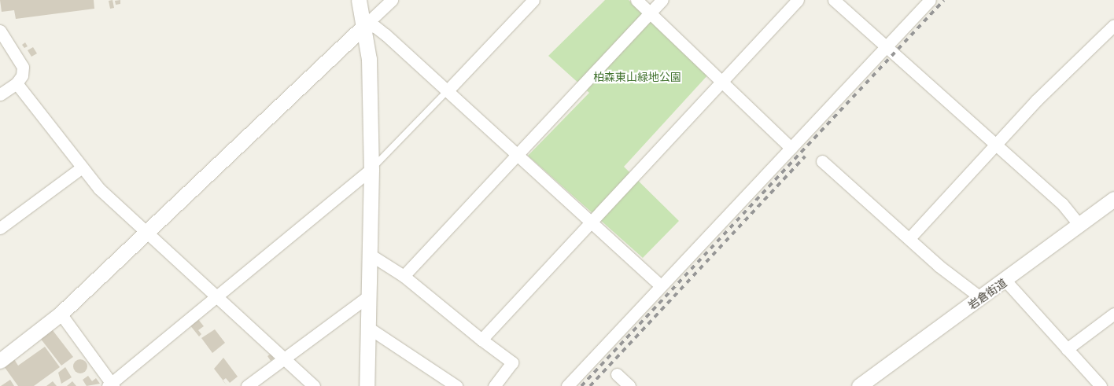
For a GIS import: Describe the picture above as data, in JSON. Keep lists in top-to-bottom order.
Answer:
{
  "streets": {
    "street": ["岩倉街道"]
  },
  "parks": ["柏森東山緑地公園"]
}
